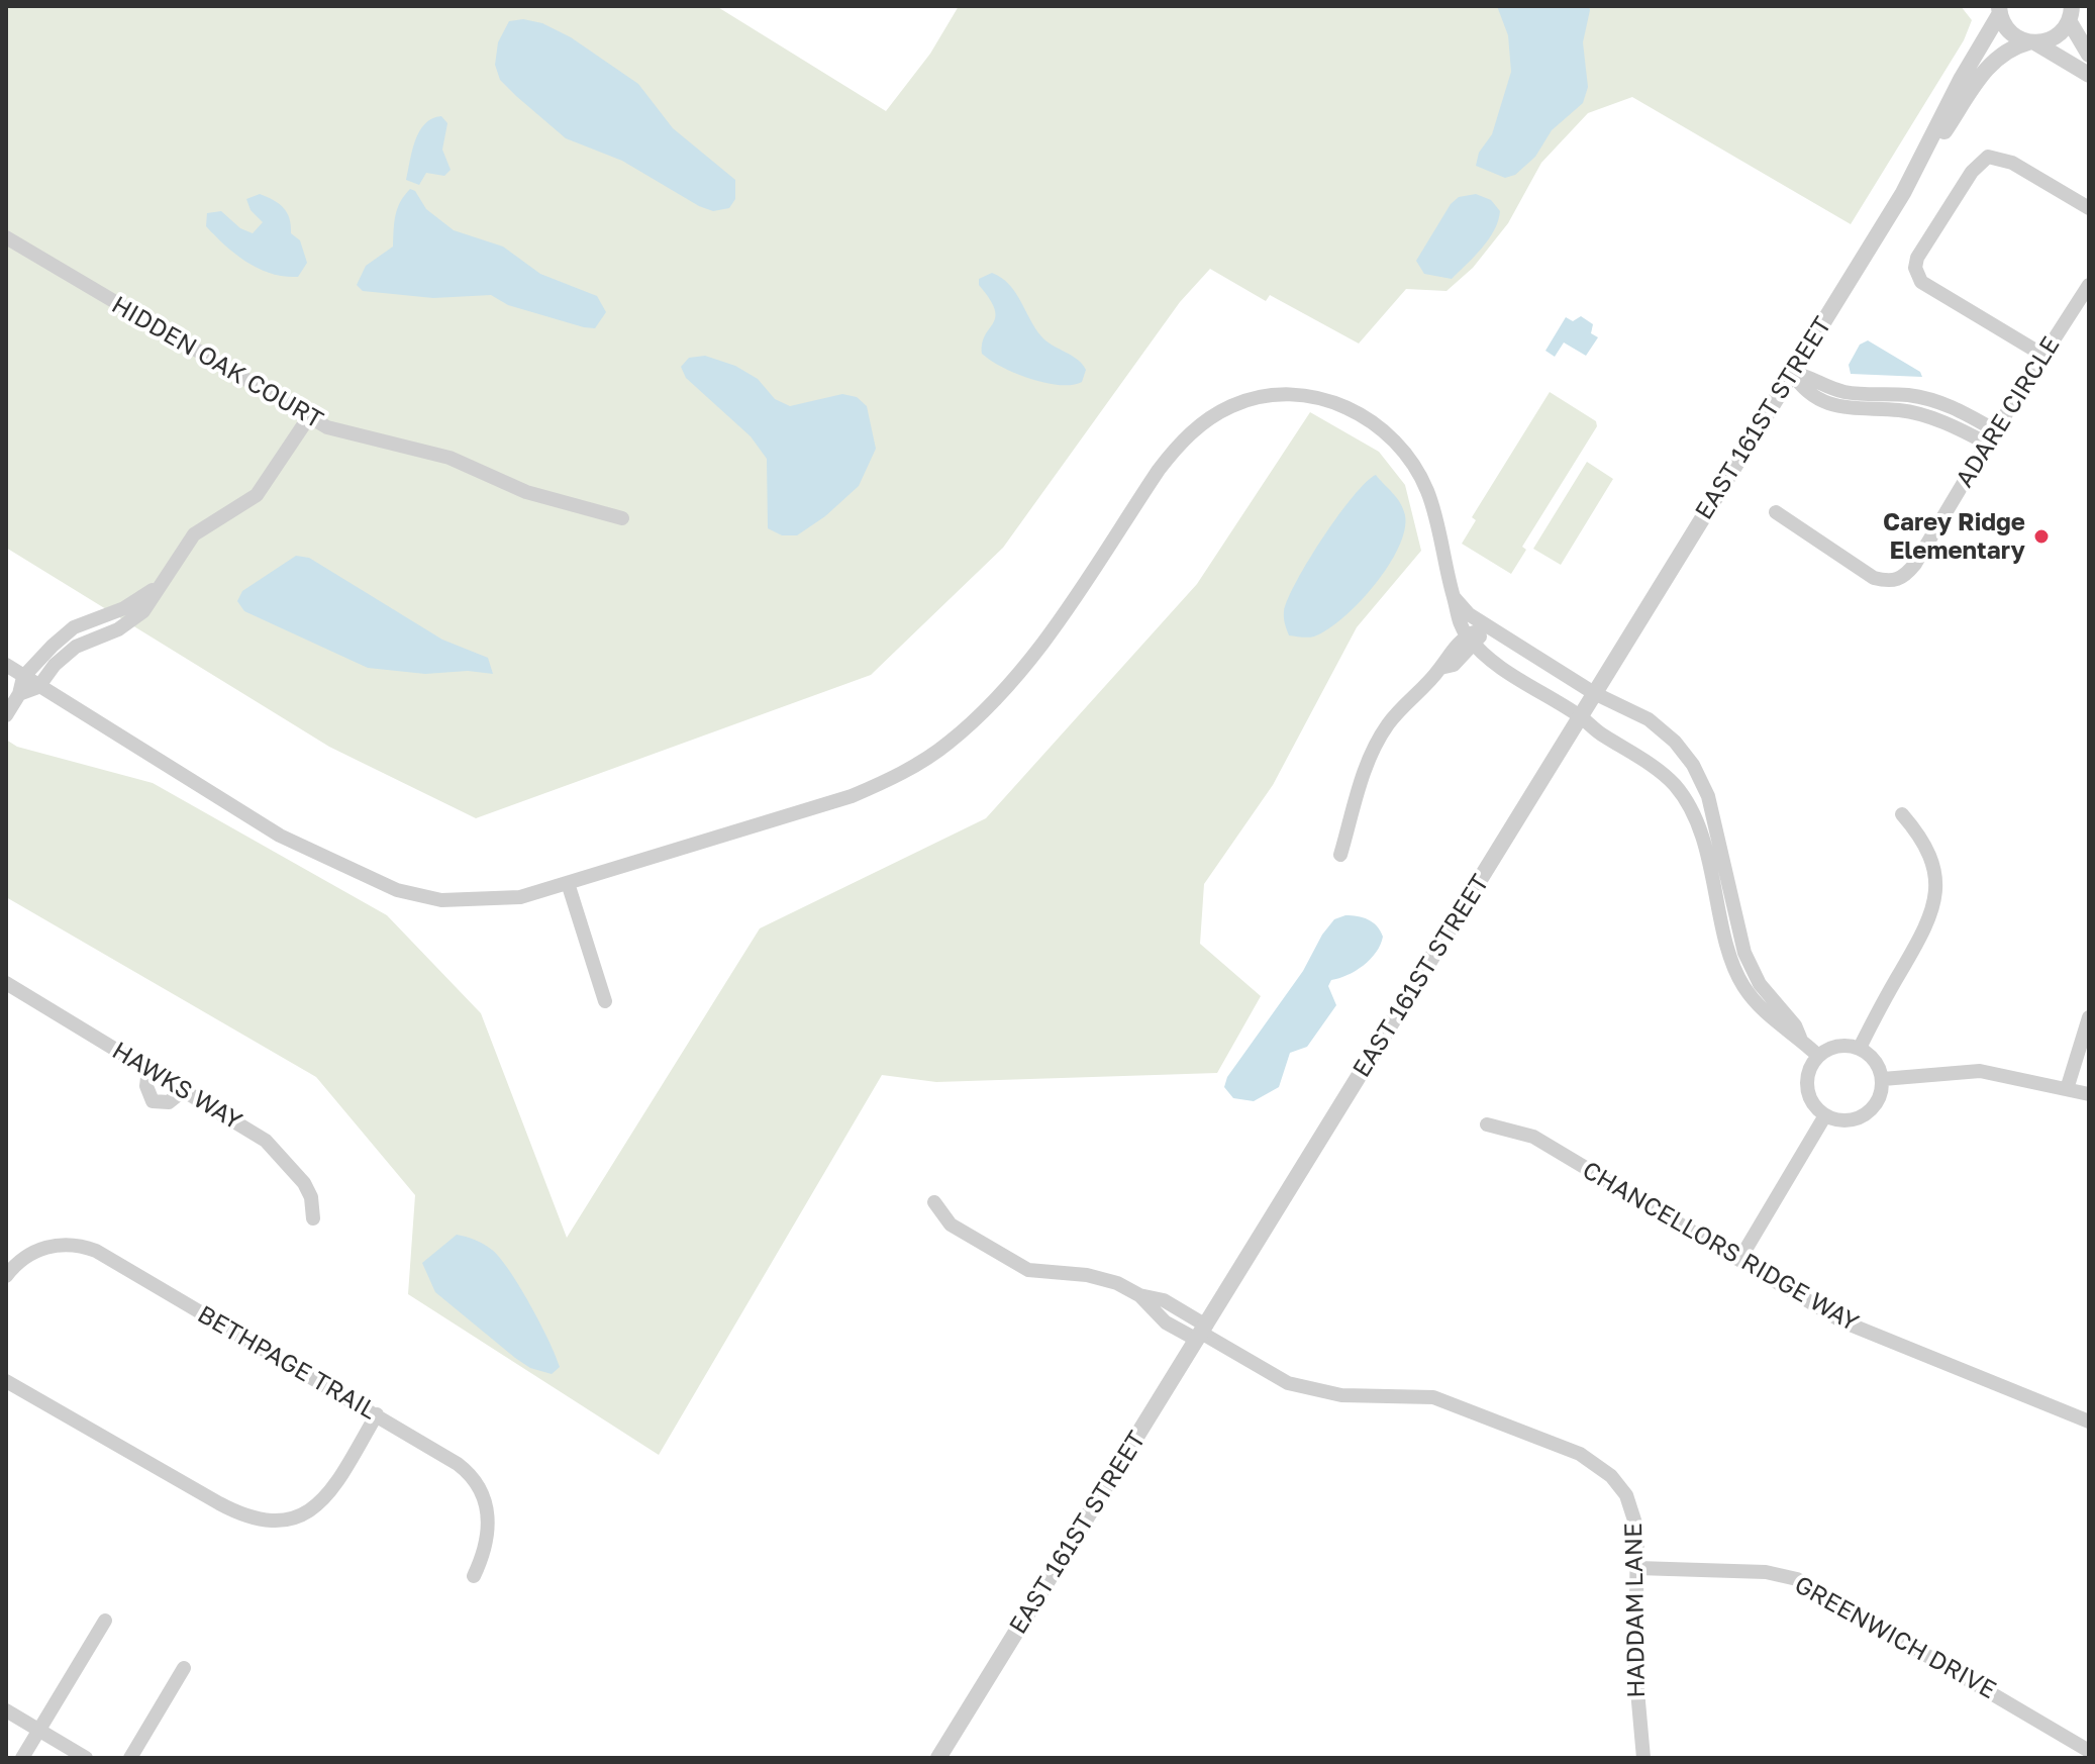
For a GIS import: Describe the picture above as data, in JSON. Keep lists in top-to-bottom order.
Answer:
{
  "streets": {
    "street": [
      "HIDDEN OAK COURT",
      "ADARE CIRCLE",
      "EAST 161ST STREET",
      "HAWKS WAY",
      "CHANCELLORS RIDGE WAY",
      "BETHPAGE TRAIL",
      "HADDAM LANE",
      "GREENWICH DRIVE"
    ]
  },
  "crossings": [
    ["EAST 161ST STREET", "HADDAM LANE"],
    ["HADDAM LANE", "GREENWICH DRIVE"]
  ],
  "places": ["Carey Ridge Elementary"]
}
